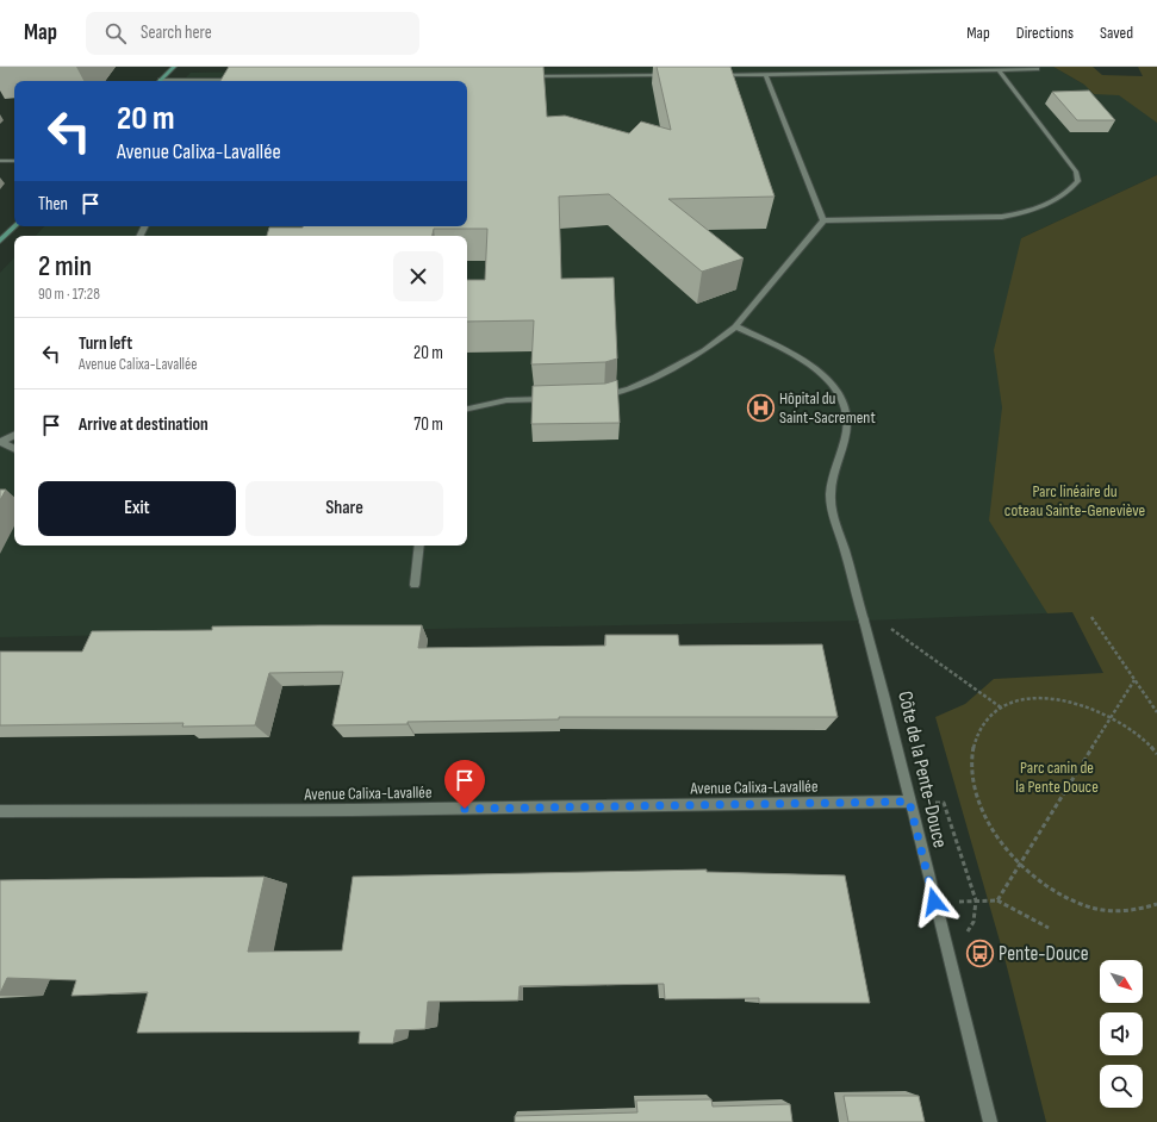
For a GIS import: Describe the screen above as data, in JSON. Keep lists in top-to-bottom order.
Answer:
{
  "streets": {
    "street": ["Côte de la Pente-Douce", "Avenue Calixa-Lavallée"]
  },
  "crossings": [
    ["Côte de la Pente-Douce", "Avenue Calixa-Lavallée"]
  ],
  "parks": ["Parc linéaire du coteau Sainte-Geneviève", "Parc canin de la Pente Douce"],
  "places": {
    "hospital": ["Hôpital du Saint-Sacrement"],
    "bus stop": ["Pente-Douce"]
  },
  "north": "bottom right",
  "page": {
    "header": "Map",
    "search": "Search here",
    "nav": ["Map", "Directions", "Saved"],
    "turn": ["20 m", "Avenue Calixa-Lavallée"],
    "then": "Then",
    "heading": ["2 min", "90 m · 17:28"],
    "list": [
      {
        "name": "Turn left",
        "note": "Avenue Calixa-Lavallée",
        "value": "20 m"
      },
      {
        "name": "Arrive at destination",
        "value": "70 m"
      }
    ],
    "buttons": ["Exit", "Share"]
  }
}
